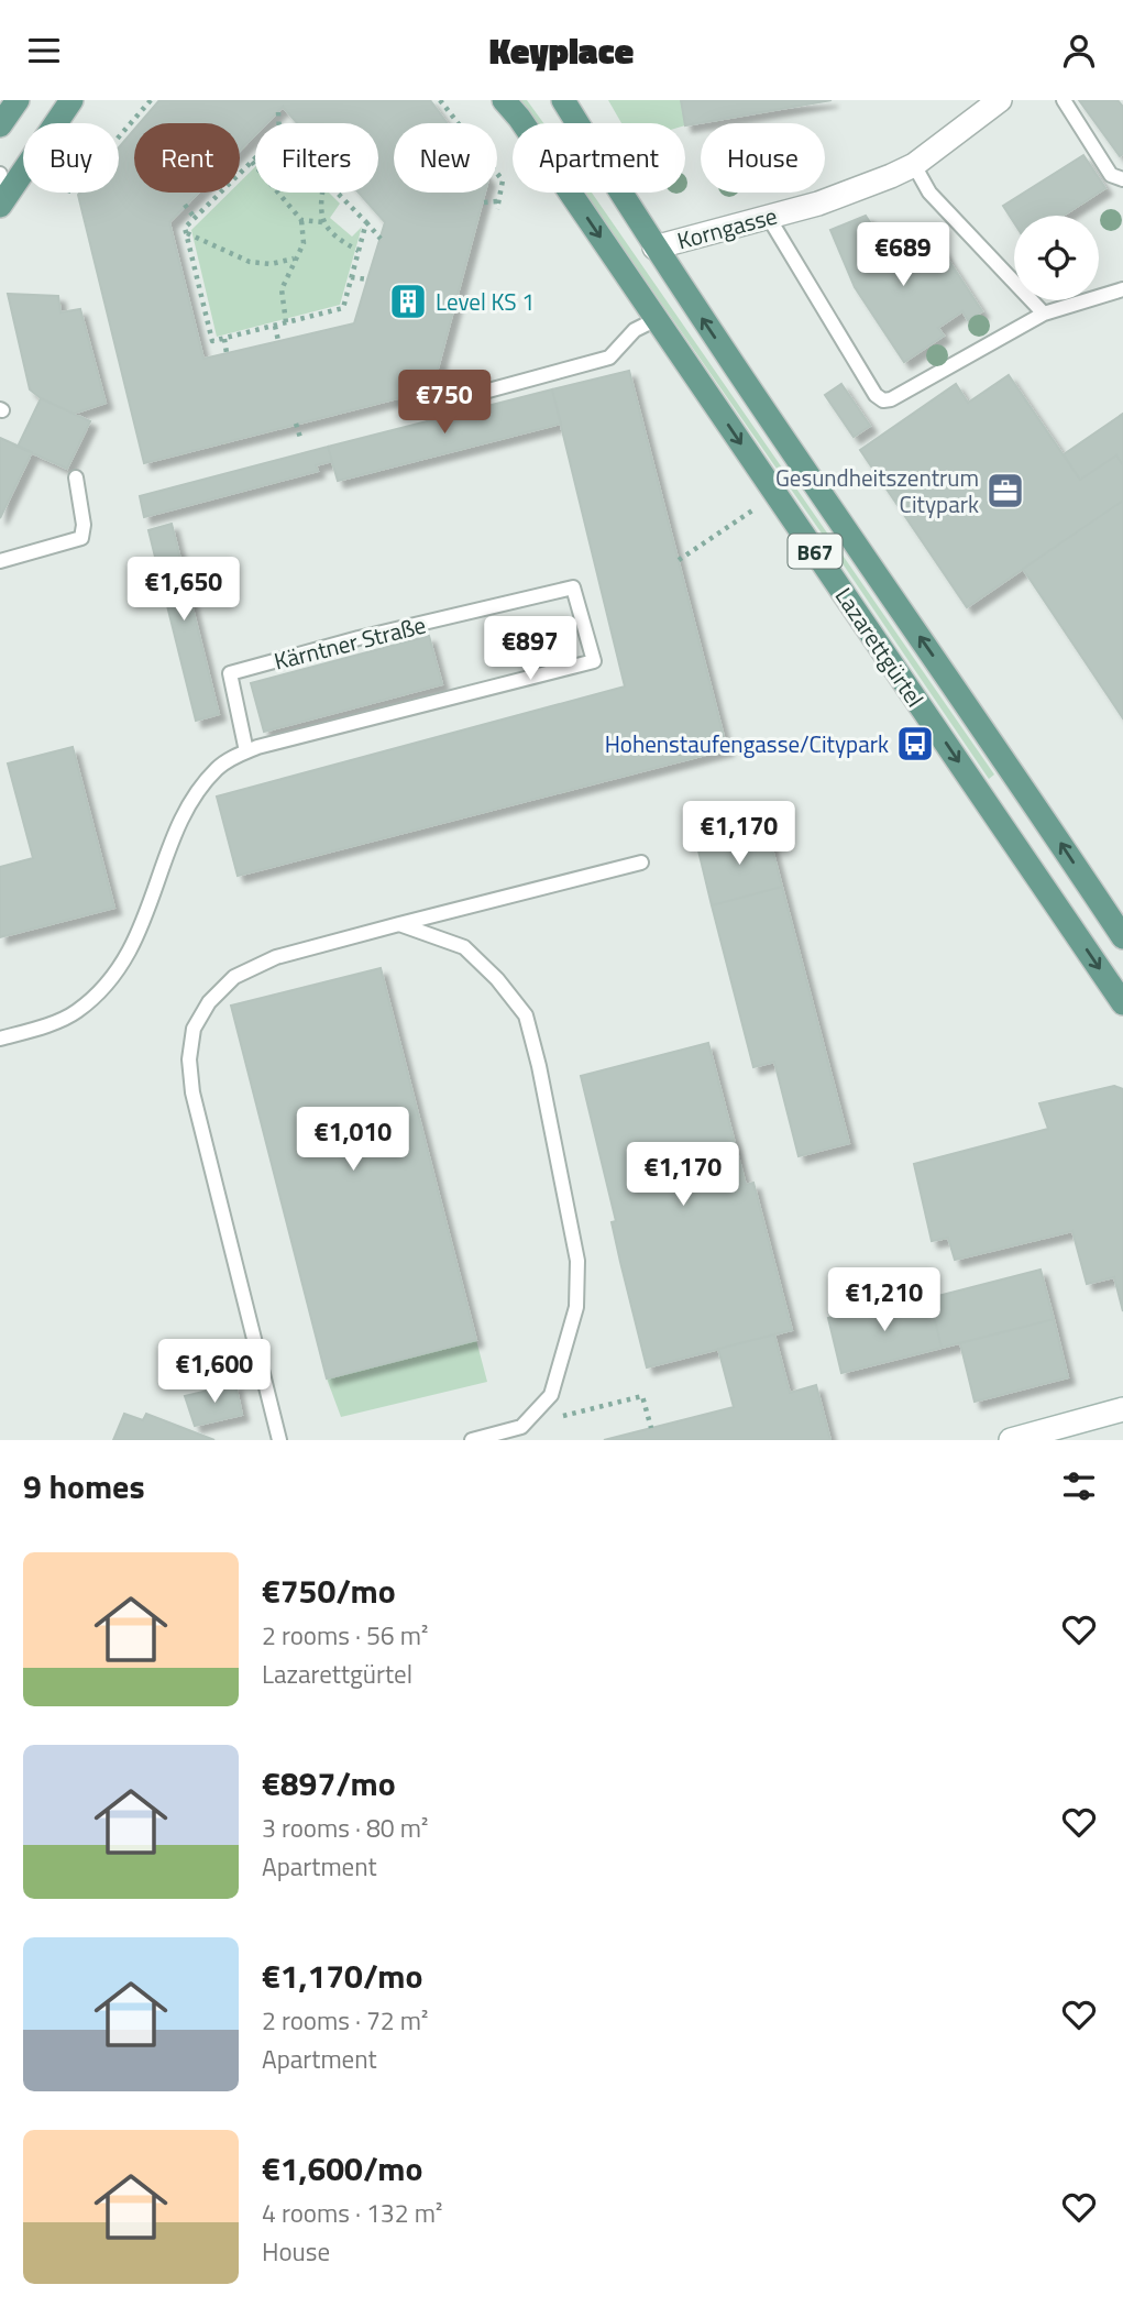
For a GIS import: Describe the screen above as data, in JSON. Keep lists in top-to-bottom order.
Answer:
{
  "streets": {
    "main road": ["B67", "Lazarettgürtel"],
    "street": ["Korngasse"],
    "lane": ["Kärntner Straße"]
  },
  "crossings": [
    ["Korngasse", "Lazarettgürtel"]
  ],
  "places": {
    "building": ["Level KS 1"],
    "office": ["Gesundheitszentrum Citypark"],
    "bus stop": ["Hohenstaufengasse/Citypark"]
  },
  "page": {
    "header": "Keyplace",
    "chip": [
      "Buy",
      "Rent",
      "Filters",
      "New",
      "Apartment",
      "House"
    ],
    "price": [
      "€689",
      "€750",
      "€1,650",
      "€897",
      "€1,170",
      "€1,010",
      "€1,170",
      "€1,210",
      "€1,600"
    ],
    "heading": "9 homes",
    "list": [
      {
        "name": "€750/mo",
        "note": "2 rooms · 56 m² · Lazarettgürtel"
      },
      {
        "name": "€897/mo",
        "note": "3 rooms · 80 m² · Apartment"
      },
      {
        "name": "€1,170/mo",
        "note": "2 rooms · 72 m² · Apartment"
      },
      {
        "name": "€1,600/mo",
        "note": "4 rooms · 132 m² · House"
      }
    ]
  }
}
